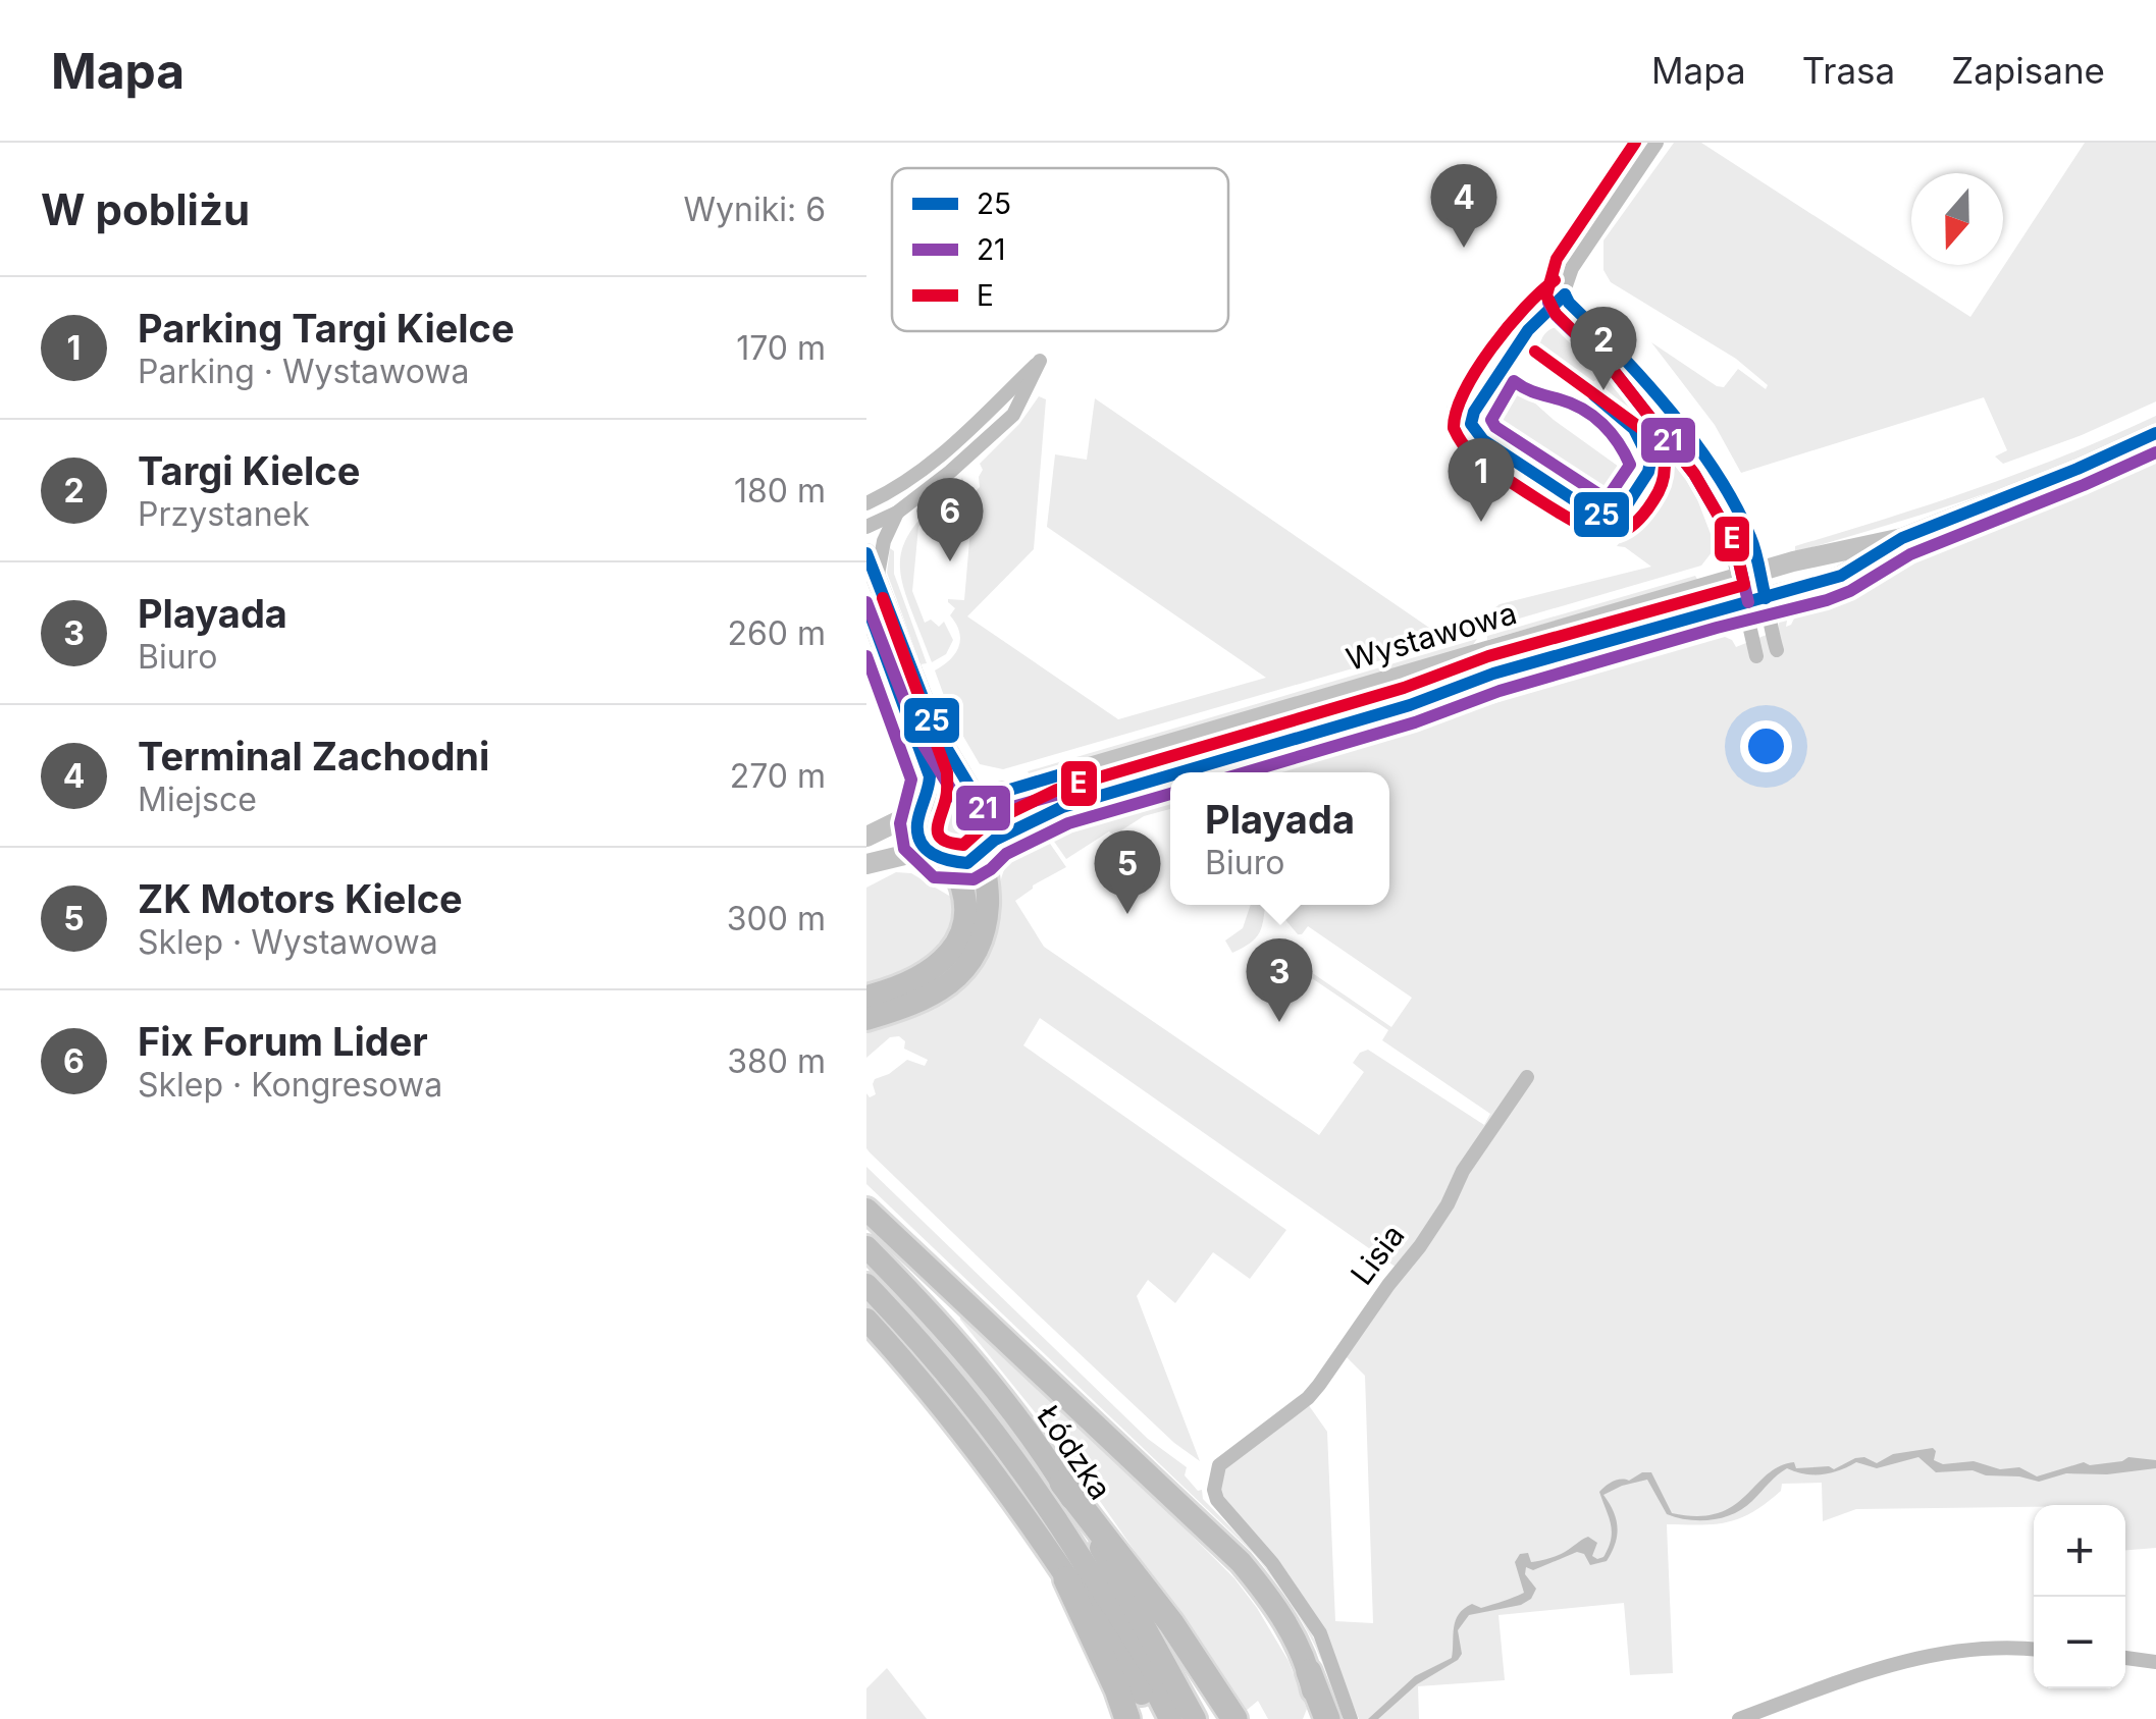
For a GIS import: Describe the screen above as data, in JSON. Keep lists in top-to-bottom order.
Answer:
{
  "streets": {
    "main road": ["Łódzka"],
    "street": ["Wystawowa", "Lisia"]
  },
  "lines": ["transit line E", "transit line 25", "transit line 21"],
  "legend": ["25", "21", "E"],
  "north": "bottom",
  "page": {
    "header": "Mapa",
    "nav": ["Mapa", "Trasa", "Zapisane"],
    "heading": ["W pobliżu", "Wyniki: 6"],
    "pins": [
      "4",
      "2",
      "1",
      "6",
      "5",
      "3"
    ],
    "list": [
      {
        "mark": "1",
        "name": "Parking Targi Kielce",
        "note": "Parking · Wystawowa",
        "value": "170 m"
      },
      {
        "mark": "2",
        "name": "Targi Kielce",
        "note": "Przystanek",
        "value": "180 m"
      },
      {
        "mark": "3",
        "name": "Playada",
        "note": "Biuro",
        "value": "260 m"
      },
      {
        "mark": "4",
        "name": "Terminal Zachodni",
        "note": "Miejsce",
        "value": "270 m"
      },
      {
        "mark": "5",
        "name": "ZK Motors Kielce",
        "note": "Sklep · Wystawowa",
        "value": "300 m"
      },
      {
        "mark": "6",
        "name": "Fix Forum Lider",
        "note": "Sklep · Kongresowa",
        "value": "380 m"
      }
    ],
    "popup": ["Playada", "Biuro"],
    "map_buttons": ["+", "−"]
  }
}
